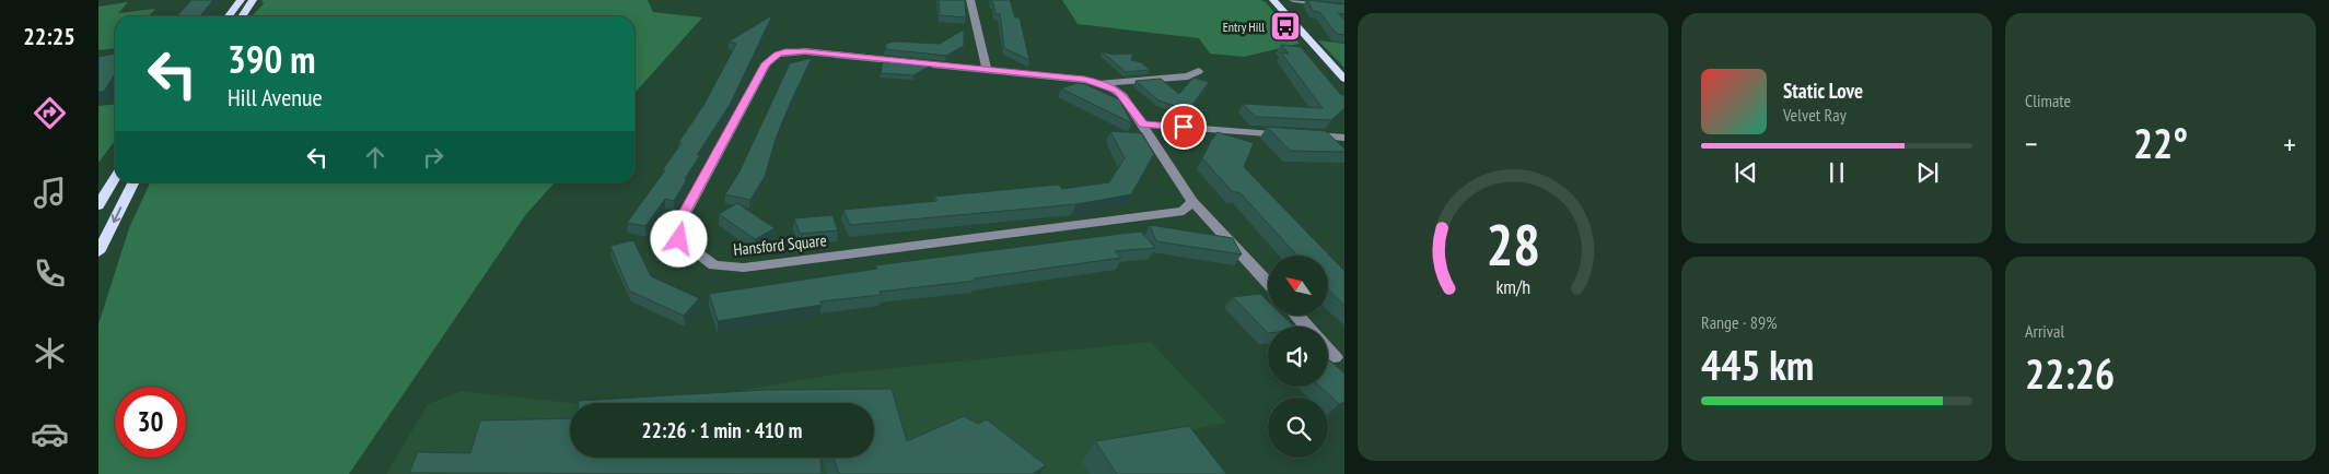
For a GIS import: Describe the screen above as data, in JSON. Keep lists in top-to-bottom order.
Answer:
{
  "streets": {
    "street": ["Hansford Square"]
  },
  "places": {
    "bus stop": ["Entry Hill"]
  },
  "north": "top left",
  "page": {
    "tabs": "22:25",
    "tile": [
      "Climate",
      ["Range · 89%", "445 km"],
      ["Arrival", "22:26"]
    ],
    "turn": ["390 m", "Hill Avenue"],
    "song": ["Static Love", "Velvet Ray"],
    "heat": ["−", "22°", "+"],
    "limit": "30",
    "trip": "22:26 · 1 min · 410 m",
    "gauge": ["28", "km/h"]
  }
}
